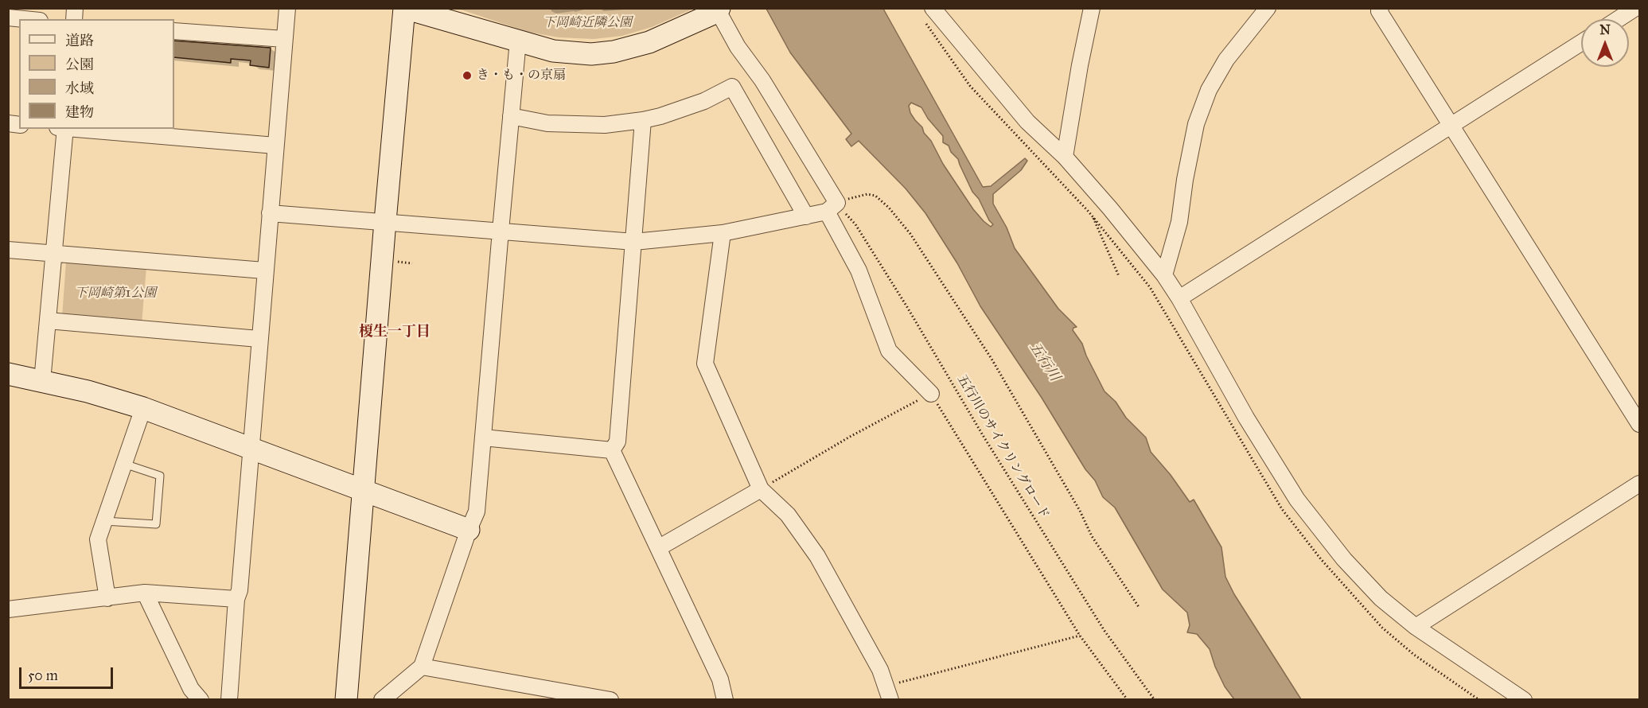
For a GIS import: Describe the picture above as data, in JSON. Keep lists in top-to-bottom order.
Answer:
{
  "streets": {
    "path": ["五行川のサイクリングロード"]
  },
  "districts": ["榎生一丁目"],
  "water": ["五行川"],
  "parks": ["下岡崎近隣公園", "下岡崎第1公園"],
  "places": ["き・も・の京扇"],
  "legend": [
    "道路",
    "公園",
    "水域",
    "建物"
  ],
  "scale_bar": "50 m",
  "north": "top"
}
